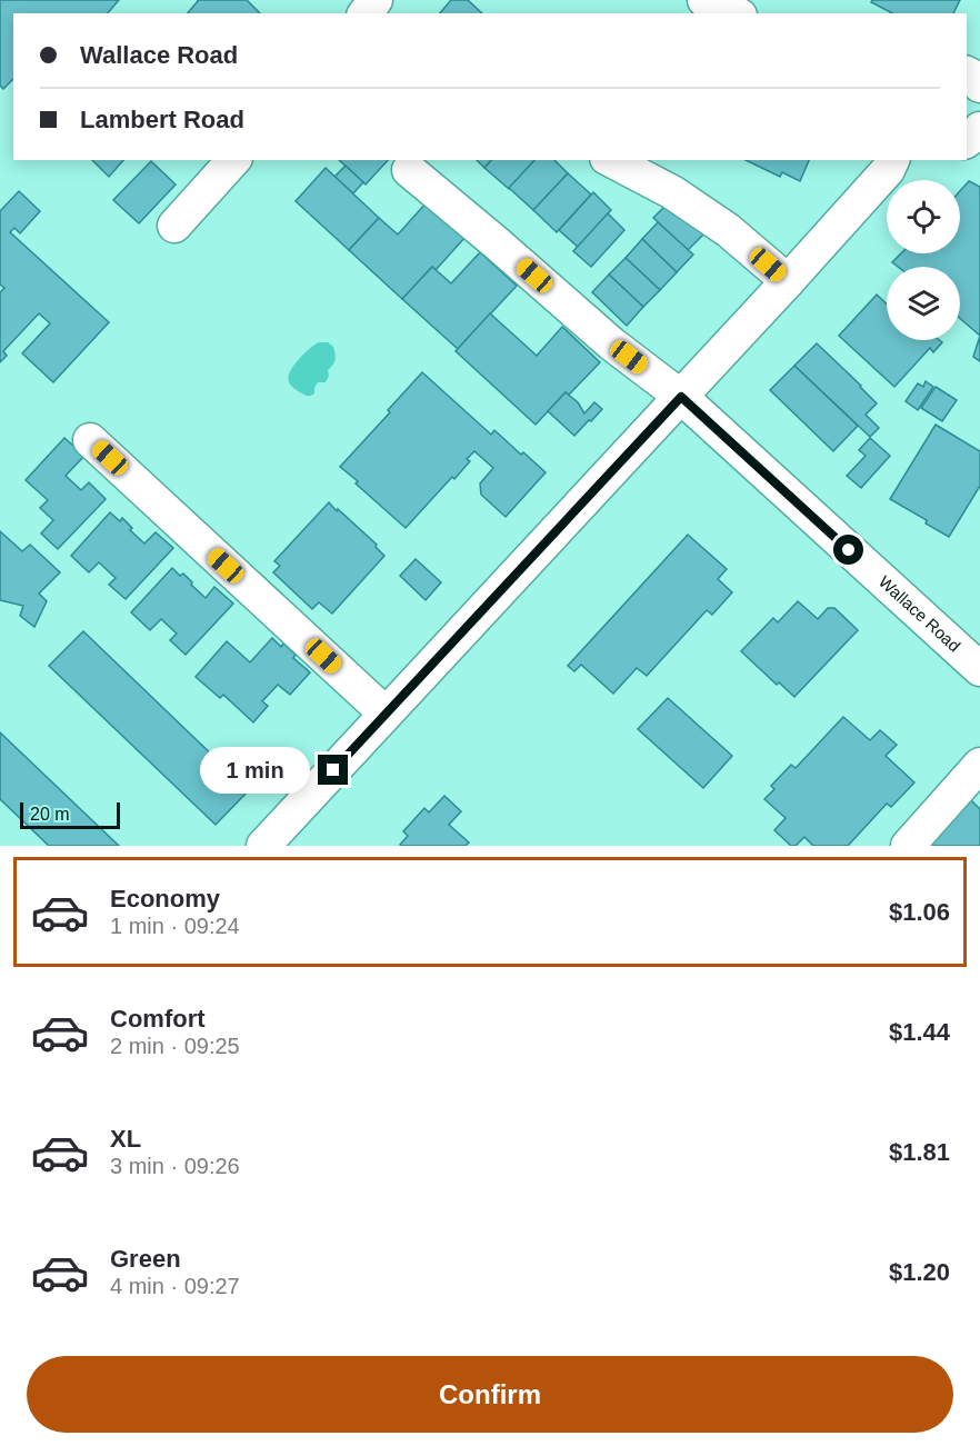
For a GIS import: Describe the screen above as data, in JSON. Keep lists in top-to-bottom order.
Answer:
{
  "streets": {
    "street": ["Wallace Road"]
  },
  "scale_bar": "20 m",
  "page": {
    "banner": ["Wallace Road", "Lambert Road"],
    "bubble": "1 min",
    "scale": "20 m",
    "list": [
      {
        "name": "Economy",
        "note": "1 min · 09:24",
        "value": "$1.06"
      },
      {
        "name": "Comfort",
        "note": "2 min · 09:25",
        "value": "$1.44"
      },
      {
        "name": "XL",
        "note": "3 min · 09:26",
        "value": "$1.81"
      },
      {
        "name": "Green",
        "note": "4 min · 09:27",
        "value": "$1.20"
      }
    ],
    "buttons": "Confirm"
  }
}
